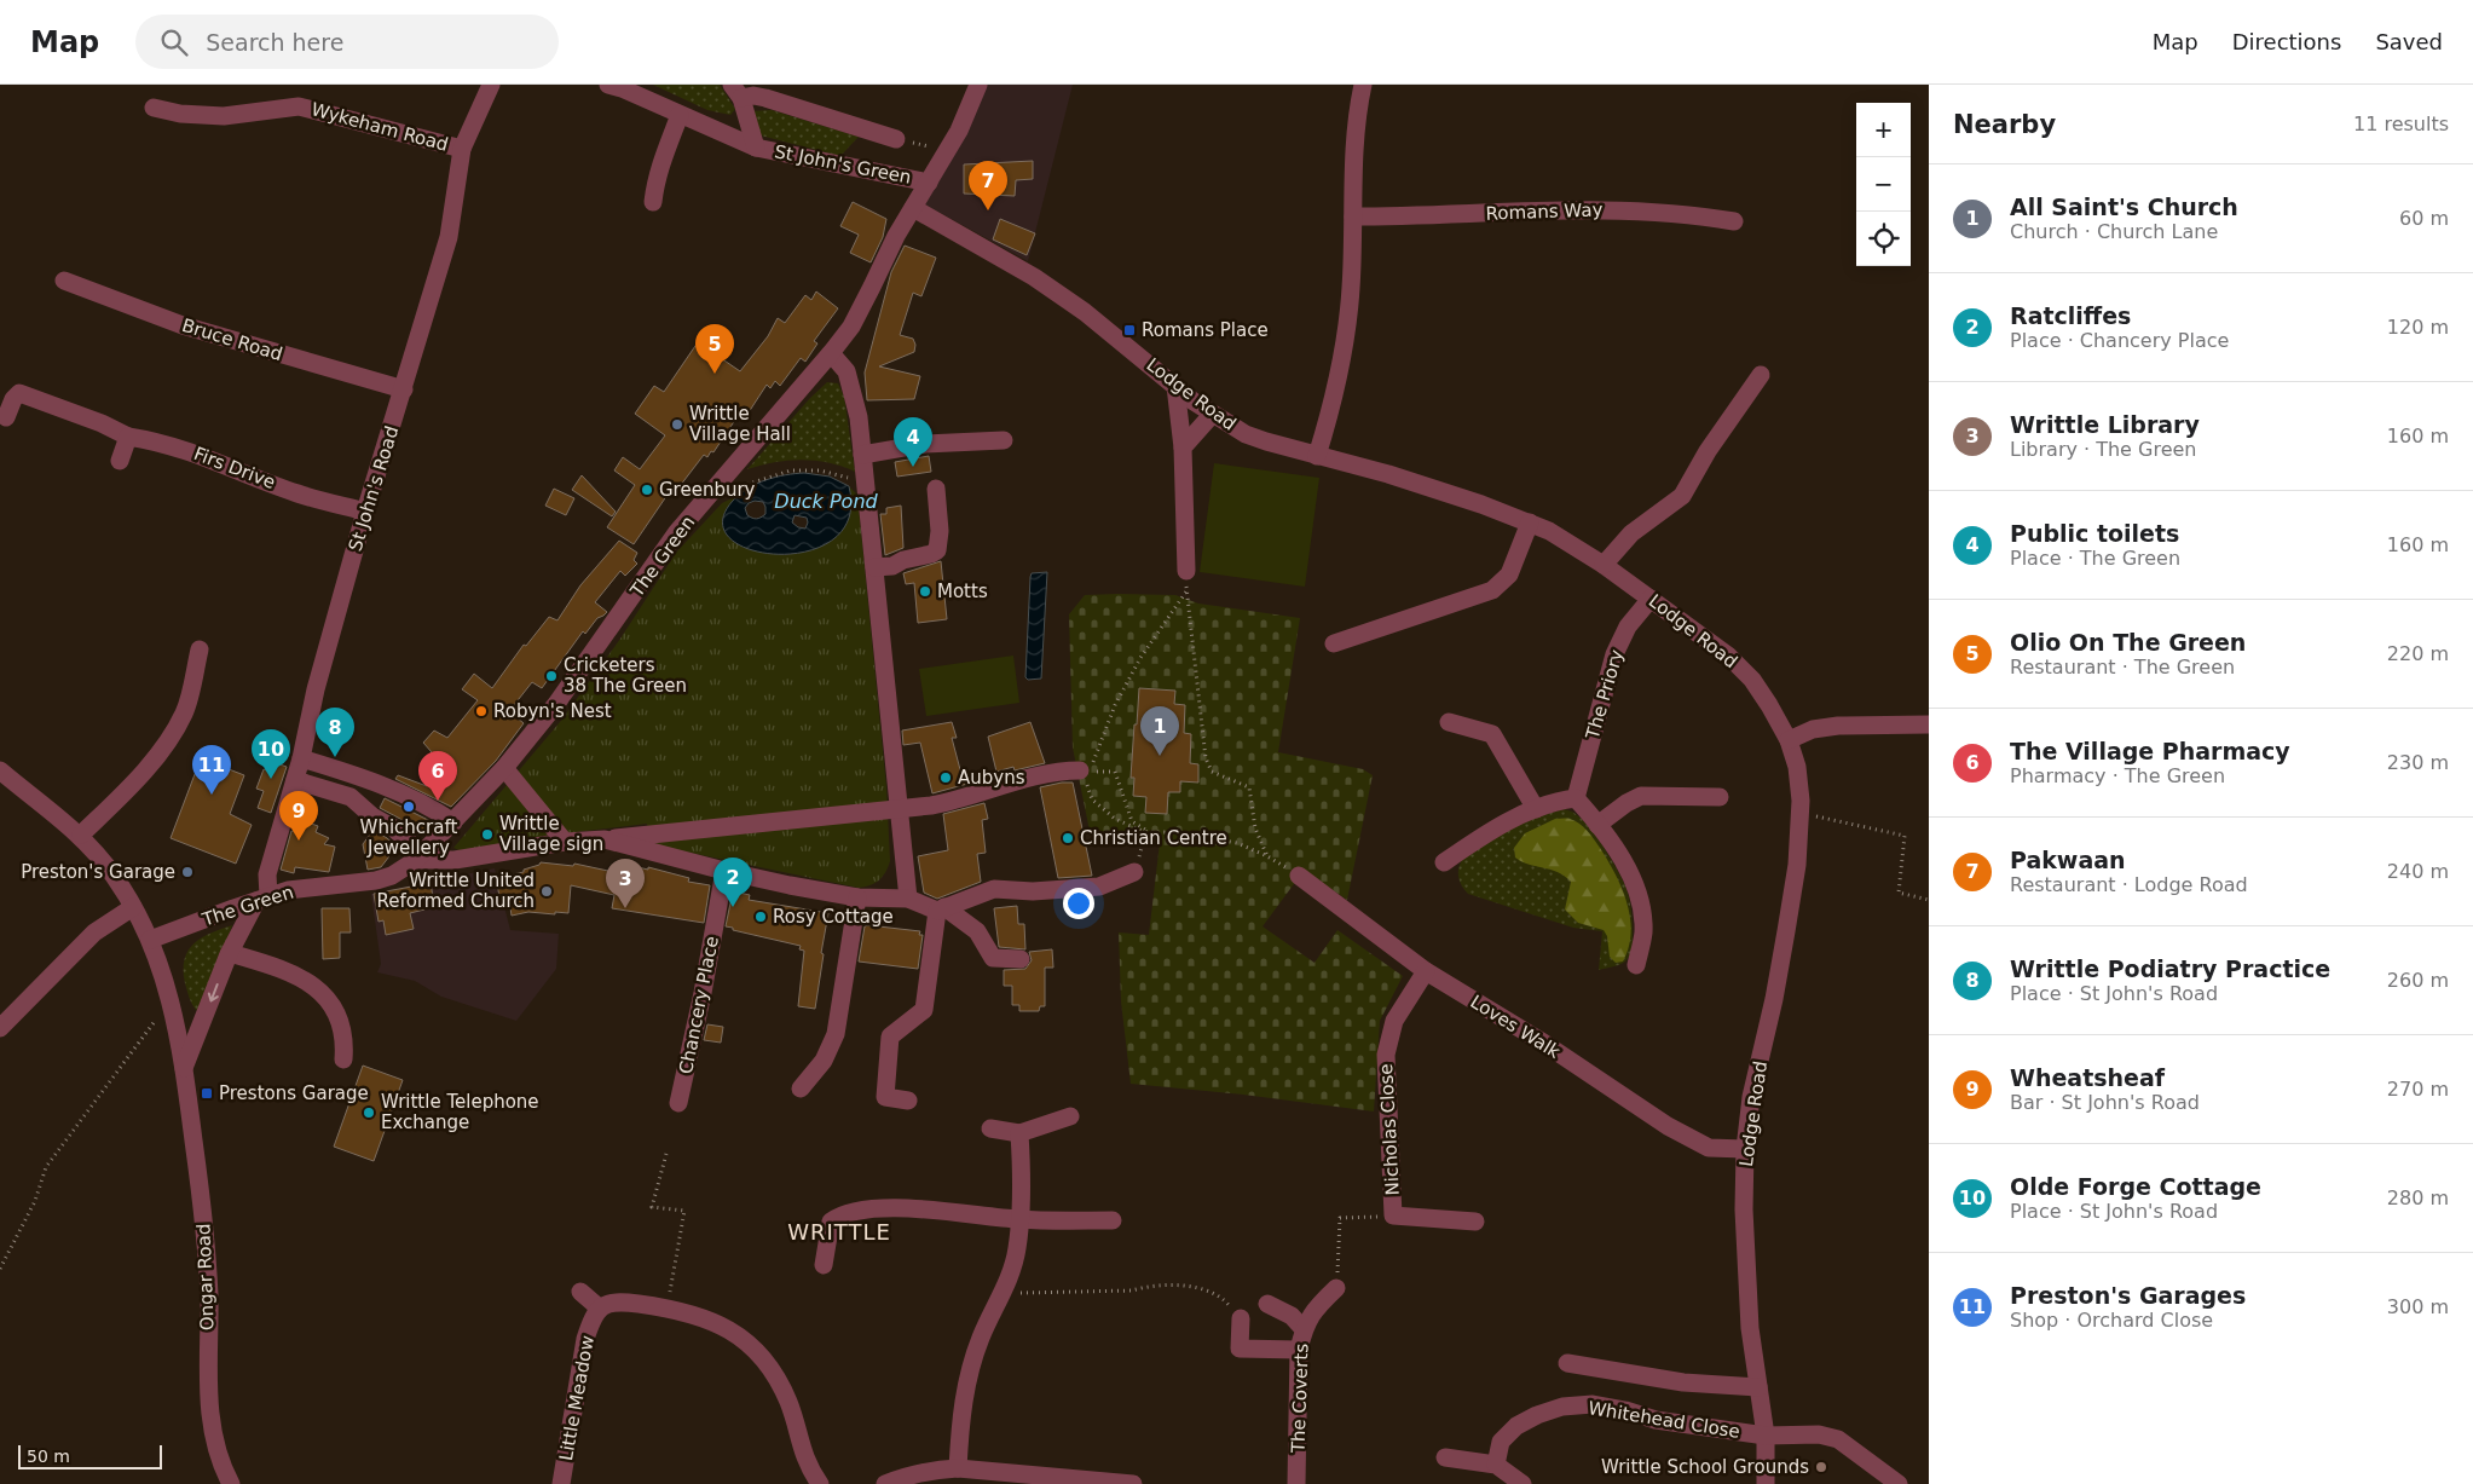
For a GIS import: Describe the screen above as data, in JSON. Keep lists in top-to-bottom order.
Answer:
{
  "streets": {
    "street": [
      "Wykeham Road",
      "St John's Green",
      "Romans Way",
      "Bruce Road",
      "Lodge Road",
      "Firs Drive",
      "St John's Road",
      "The Green",
      "The Priory",
      "Chancery Place",
      "Loves Walk",
      "Nicholas Close",
      "Ongar Road",
      "Little Meadow",
      "The Coverts",
      "Whitehead Close"
    ]
  },
  "crossings": [
    ["Wykeham Road", "St John's Road"],
    ["St John's Green", "Lodge Road"],
    ["St John's Green", "The Green"],
    ["Bruce Road", "St John's Road"],
    ["Lodge Road", "The Green"],
    ["Lodge Road", "The Priory"],
    ["Lodge Road", "Loves Walk"],
    ["Lodge Road", "Whitehead Close"],
    ["Firs Drive", "St John's Road"],
    ["St John's Road", "The Green"],
    ["St John's Road", "Ongar Road"],
    ["The Green", "Chancery Place"],
    ["The Green", "Ongar Road"],
    ["Loves Walk", "Nicholas Close"]
  ],
  "districts": ["WRITTLE"],
  "water": ["Duck Pond"],
  "places": {
    "transit": ["Romans Place", "Prestons Garage"],
    "other": [
      "Writtle Village Hall",
      "Greenbury",
      "Motts",
      "Cricketers 38 The Green",
      "Robyn's Nest",
      "Aubyns",
      "Whichcraft Jewellery",
      "Writtle Village sign",
      "Christian Centre",
      "Preston's Garage",
      "Writtle United Reformed Church",
      "Rosy Cottage",
      "Writtle Telephone Exchange",
      "Writtle School Grounds"
    ]
  },
  "scale_bar": "50 m",
  "page": {
    "header": "Map",
    "search": "Search here",
    "nav": ["Map", "Directions", "Saved"],
    "heading": ["Nearby", "11 results"],
    "map_buttons": ["+", "−"],
    "pins": [
      "7",
      "5",
      "4",
      "1",
      "8",
      "10",
      "11",
      "6",
      "9",
      "2",
      "3"
    ],
    "list": [
      {
        "mark": "1",
        "name": "All Saint's Church",
        "note": "Church · Church Lane",
        "value": "60 m"
      },
      {
        "mark": "2",
        "name": "Ratcliffes",
        "note": "Place · Chancery Place",
        "value": "120 m"
      },
      {
        "mark": "3",
        "name": "Writtle Library",
        "note": "Library · The Green",
        "value": "160 m"
      },
      {
        "mark": "4",
        "name": "Public toilets",
        "note": "Place · The Green",
        "value": "160 m"
      },
      {
        "mark": "5",
        "name": "Olio On The Green",
        "note": "Restaurant · The Green",
        "value": "220 m"
      },
      {
        "mark": "6",
        "name": "The Village Pharmacy",
        "note": "Pharmacy · The Green",
        "value": "230 m"
      },
      {
        "mark": "7",
        "name": "Pakwaan",
        "note": "Restaurant · Lodge Road",
        "value": "240 m"
      },
      {
        "mark": "8",
        "name": "Writtle Podiatry Practice",
        "note": "Place · St John's Road",
        "value": "260 m"
      },
      {
        "mark": "9",
        "name": "Wheatsheaf",
        "note": "Bar · St John's Road",
        "value": "270 m"
      },
      {
        "mark": "10",
        "name": "Olde Forge Cottage",
        "note": "Place · St John's Road",
        "value": "280 m"
      },
      {
        "mark": "11",
        "name": "Preston's Garages",
        "note": "Shop · Orchard Close",
        "value": "300 m"
      }
    ],
    "scale": "50 m"
  }
}
